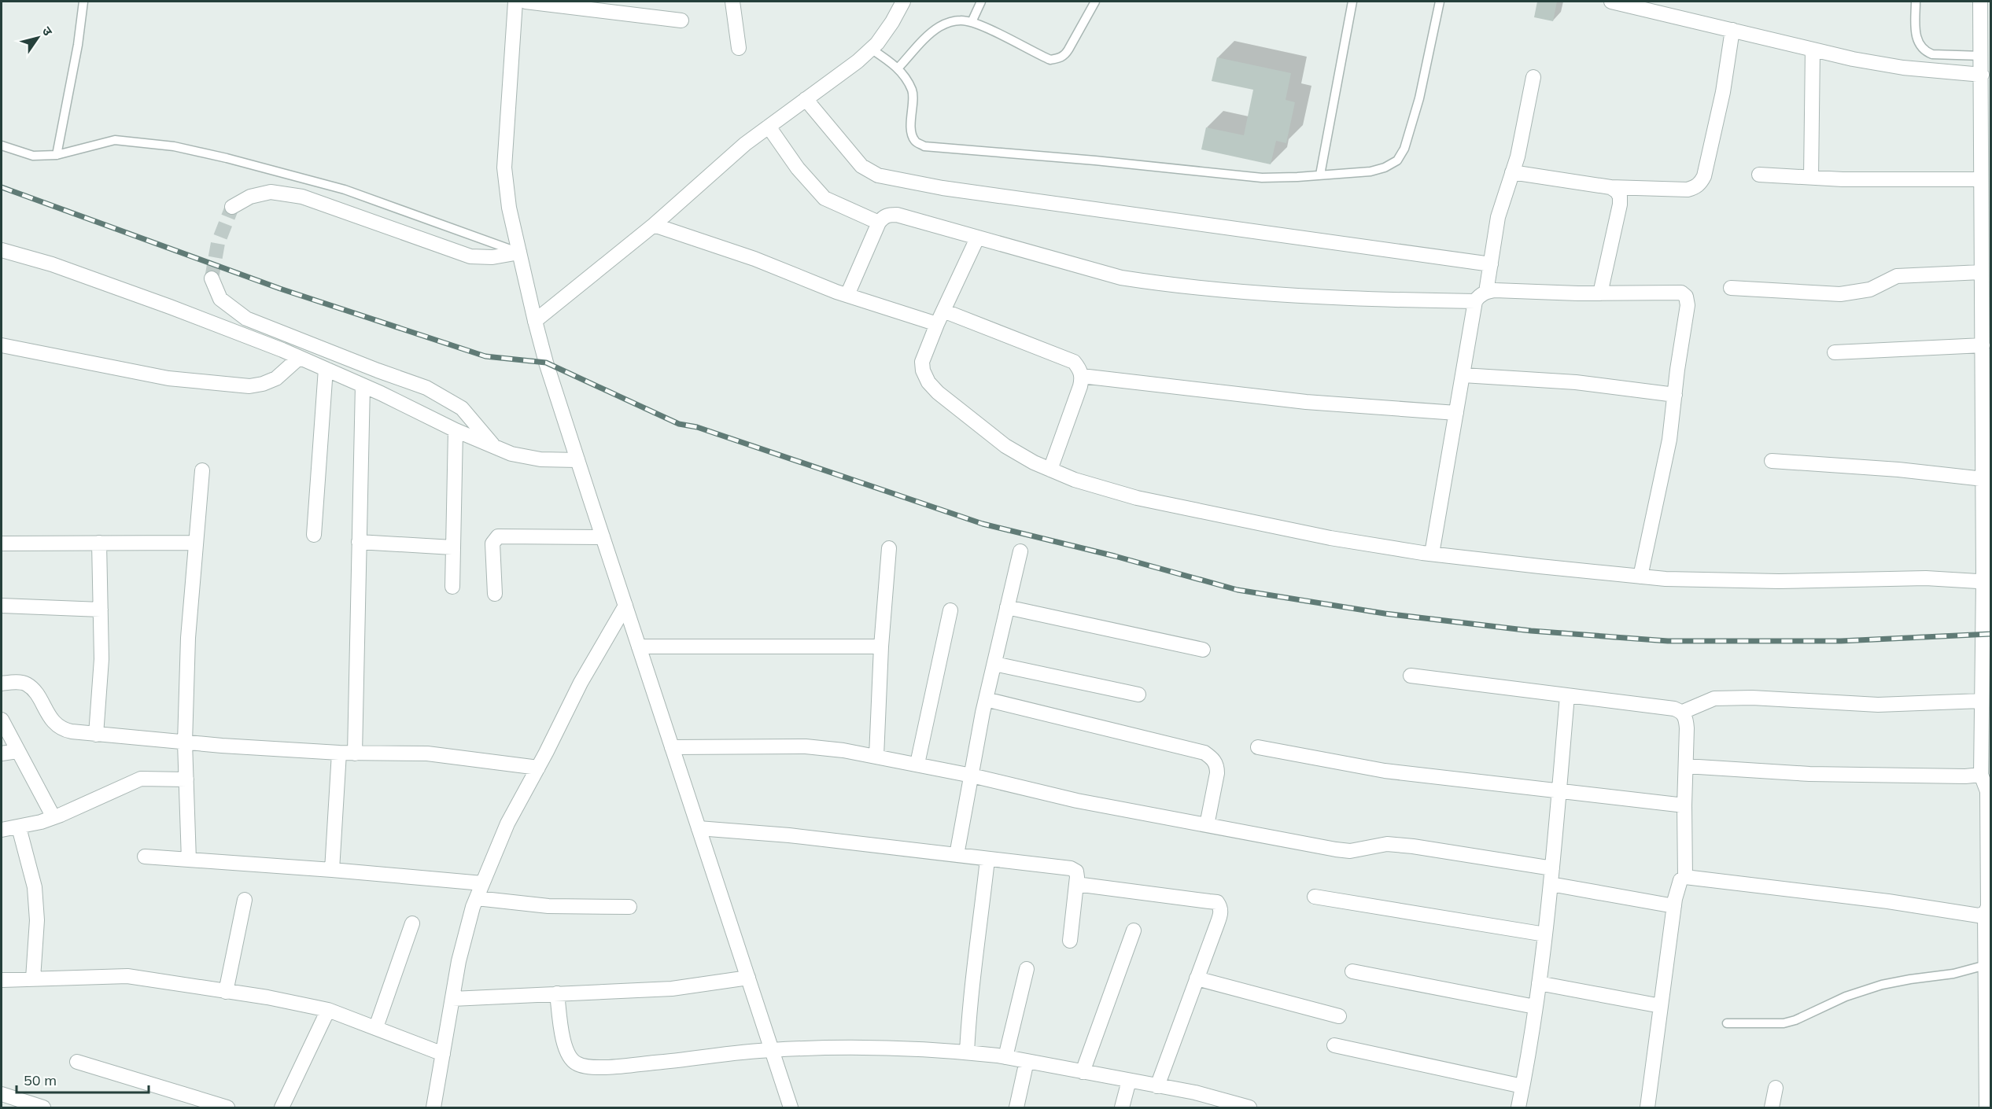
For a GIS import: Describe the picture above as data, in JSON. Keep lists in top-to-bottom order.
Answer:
{
  "scale_bar": "50 m",
  "north": "top right"
}
